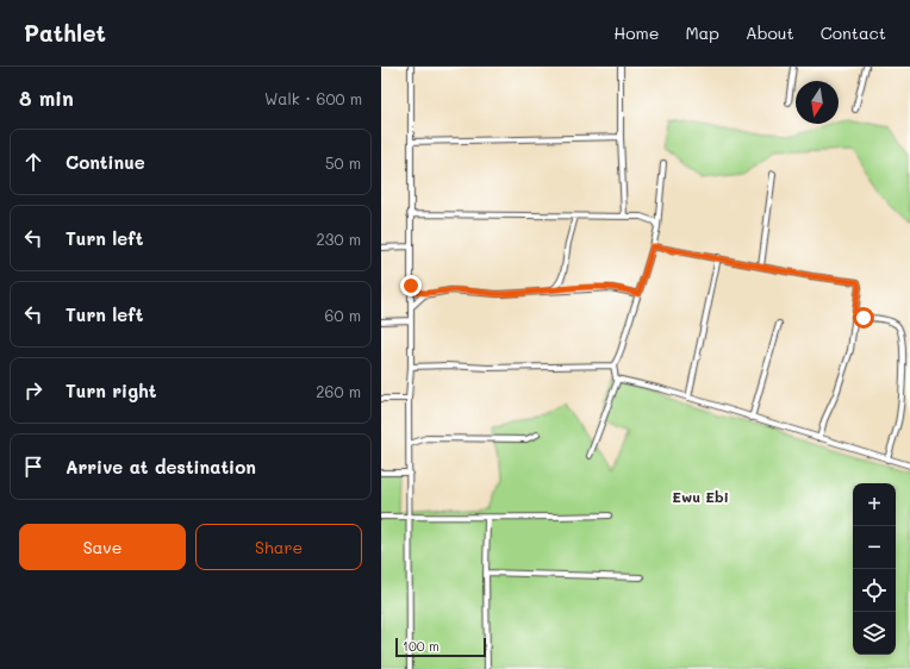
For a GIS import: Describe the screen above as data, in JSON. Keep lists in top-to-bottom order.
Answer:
{
  "districts": ["Ewu Ebi"],
  "scale_bar": "100 m",
  "north": "bottom",
  "page": {
    "header": "Pathlet",
    "nav": [
      "Home",
      "Map",
      "About",
      "Contact"
    ],
    "heading": ["8 min", "Walk · 600 m"],
    "list": [
      ["Continue", "50 m"],
      ["Turn left", "230 m"],
      ["Turn left", "60 m"],
      ["Turn right", "260 m"],
      "Arrive at destination"
    ],
    "map_buttons": ["+", "−"],
    "buttons": ["Save", "Share"],
    "scale": "100 m"
  }
}
